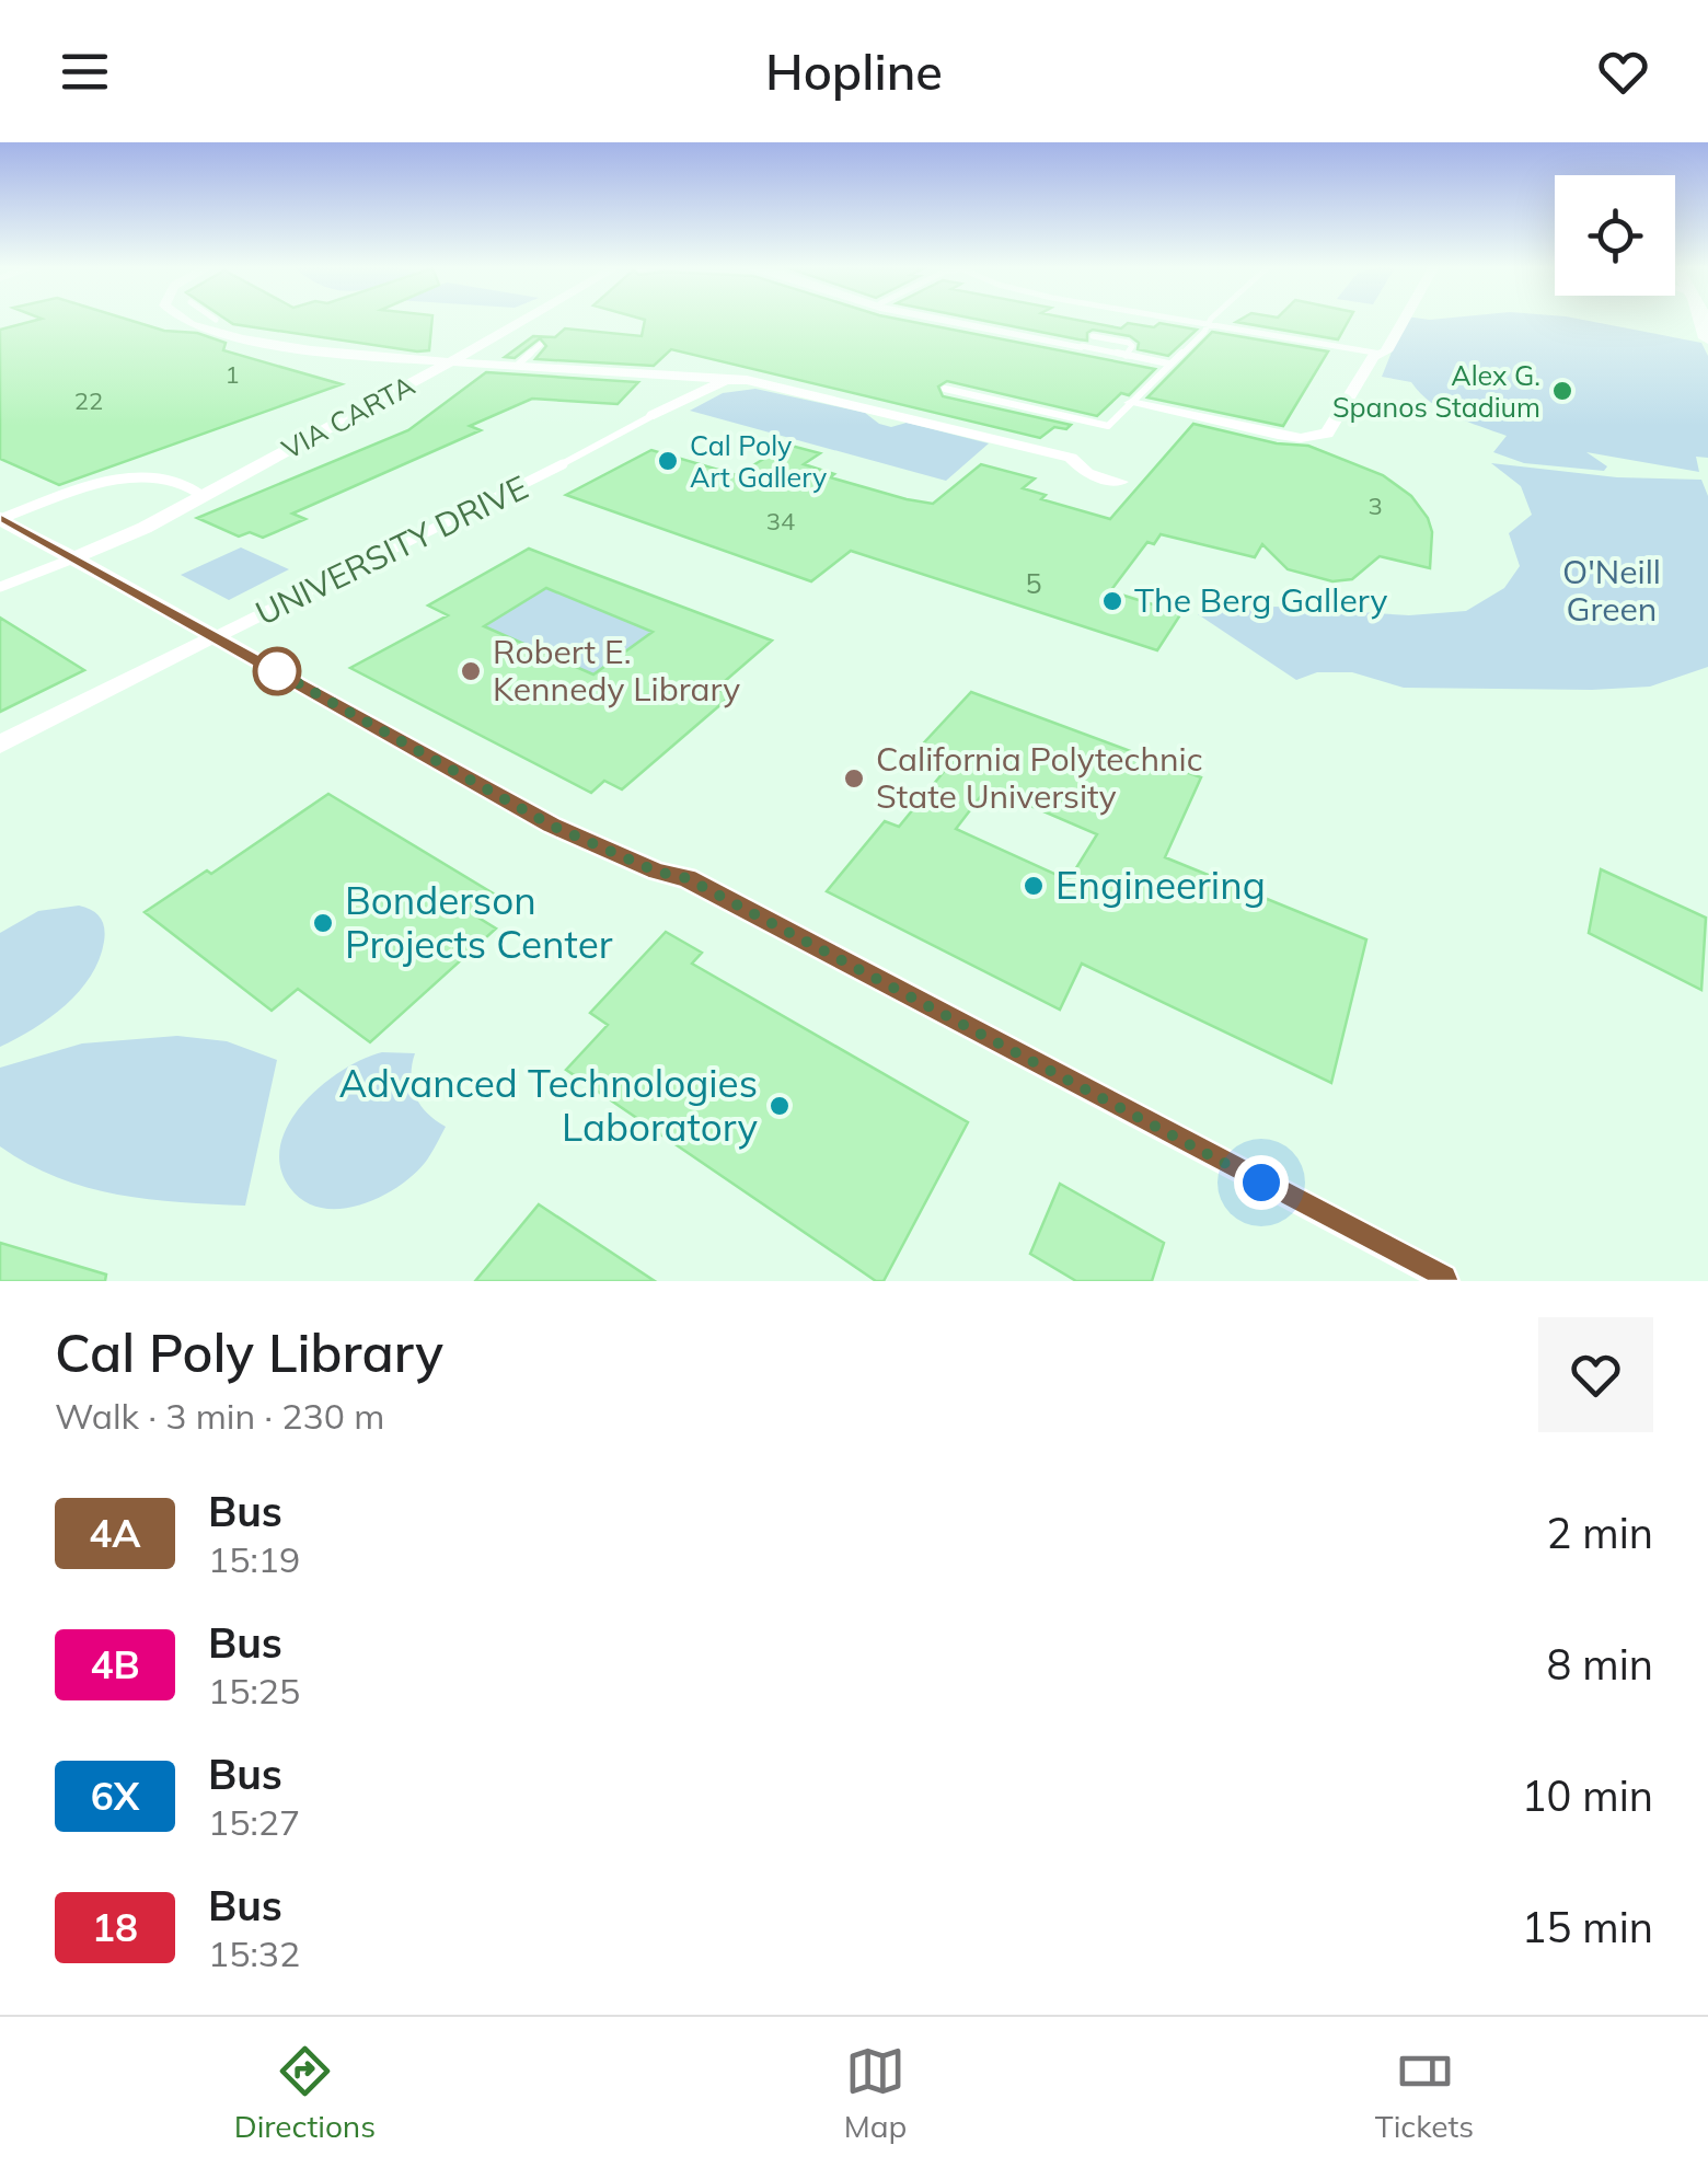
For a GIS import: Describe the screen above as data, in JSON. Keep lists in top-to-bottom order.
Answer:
{
  "streets": {
    "street": ["VIA CARTA", "UNIVERSITY DRIVE"]
  },
  "parks": ["O'Neill Green"],
  "places": [
    "Alex G. Spanos Stadium",
    "Cal Poly Art Gallery",
    "The Berg Gallery",
    "Robert E. Kennedy Library",
    "California Polytechnic State University",
    "Engineering",
    "Bonderson Projects Center",
    "Advanced Technologies Laboratory"
  ],
  "lines": ["bus line 4A"],
  "house_numbers": [
    "1",
    "22",
    "3",
    "34",
    "5"
  ],
  "page": {
    "header": "Hopline",
    "heading": ["Cal Poly Library", "Walk · 3 min · 230 m"],
    "list": [
      {
        "mark": "4A",
        "name": "Bus",
        "note": "15:19",
        "value": "2 min"
      },
      {
        "mark": "4B",
        "name": "Bus",
        "note": "15:25",
        "value": "8 min"
      },
      {
        "mark": "6X",
        "name": "Bus",
        "note": "15:27",
        "value": "10 min"
      },
      {
        "mark": "18",
        "name": "Bus",
        "note": "15:32",
        "value": "15 min"
      }
    ],
    "tabs": ["Directions", "Map", "Tickets"]
  }
}
